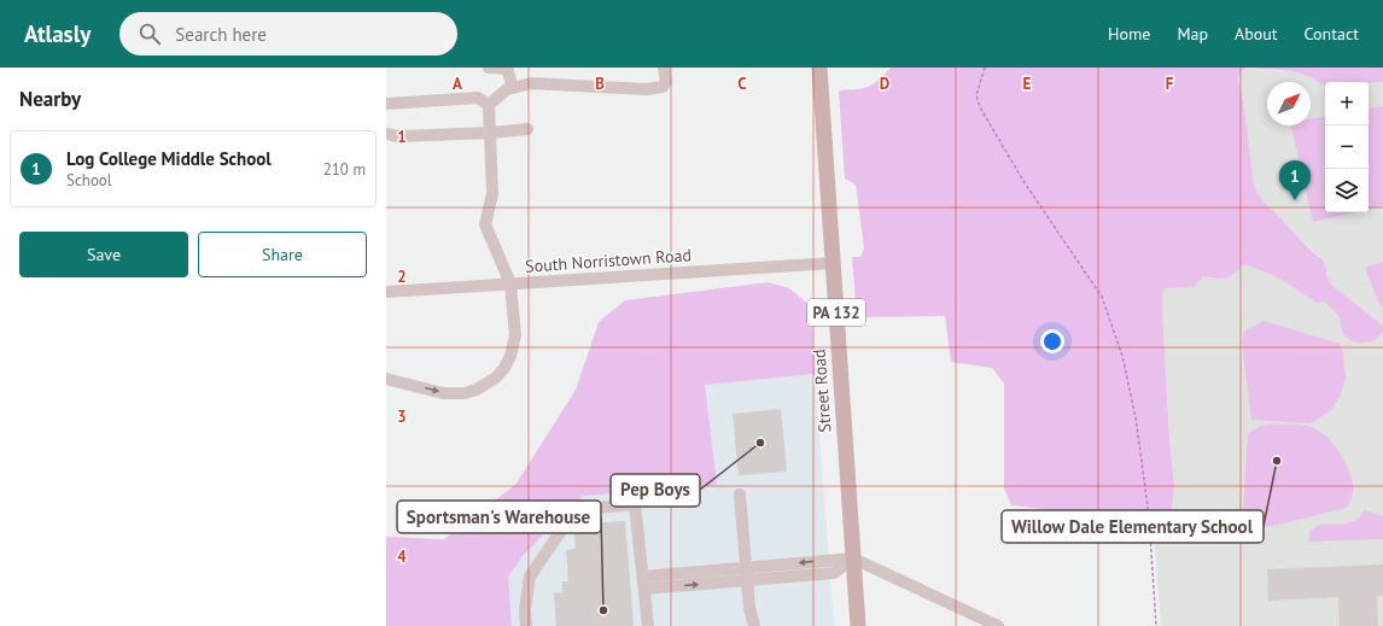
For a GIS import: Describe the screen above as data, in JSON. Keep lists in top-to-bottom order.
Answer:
{
  "streets": {
    "main road": ["PA 132", "Street Road"],
    "street": ["South Norristown Road"]
  },
  "crossings": [
    ["South Norristown Road", "Street Road"]
  ],
  "places": ["Pep Boys", "Willow Dale Elementary School", "Sportsman's Warehouse"],
  "north": "top right",
  "page": {
    "header": "Atlasly",
    "search": "Search here",
    "nav": [
      "Home",
      "Map",
      "About",
      "Contact"
    ],
    "heading": "Nearby",
    "map_buttons": ["+", "−"],
    "list": [
      {
        "mark": "1",
        "name": "Log College Middle School",
        "note": "School",
        "value": "210 m"
      }
    ],
    "pins": "1",
    "buttons": ["Save", "Share"]
  },
  "grid": {
    "columns": [
      "A",
      "B",
      "C",
      "D",
      "E",
      "F"
    ],
    "rows": [
      "1",
      "2",
      "3",
      "4"
    ]
  }
}
